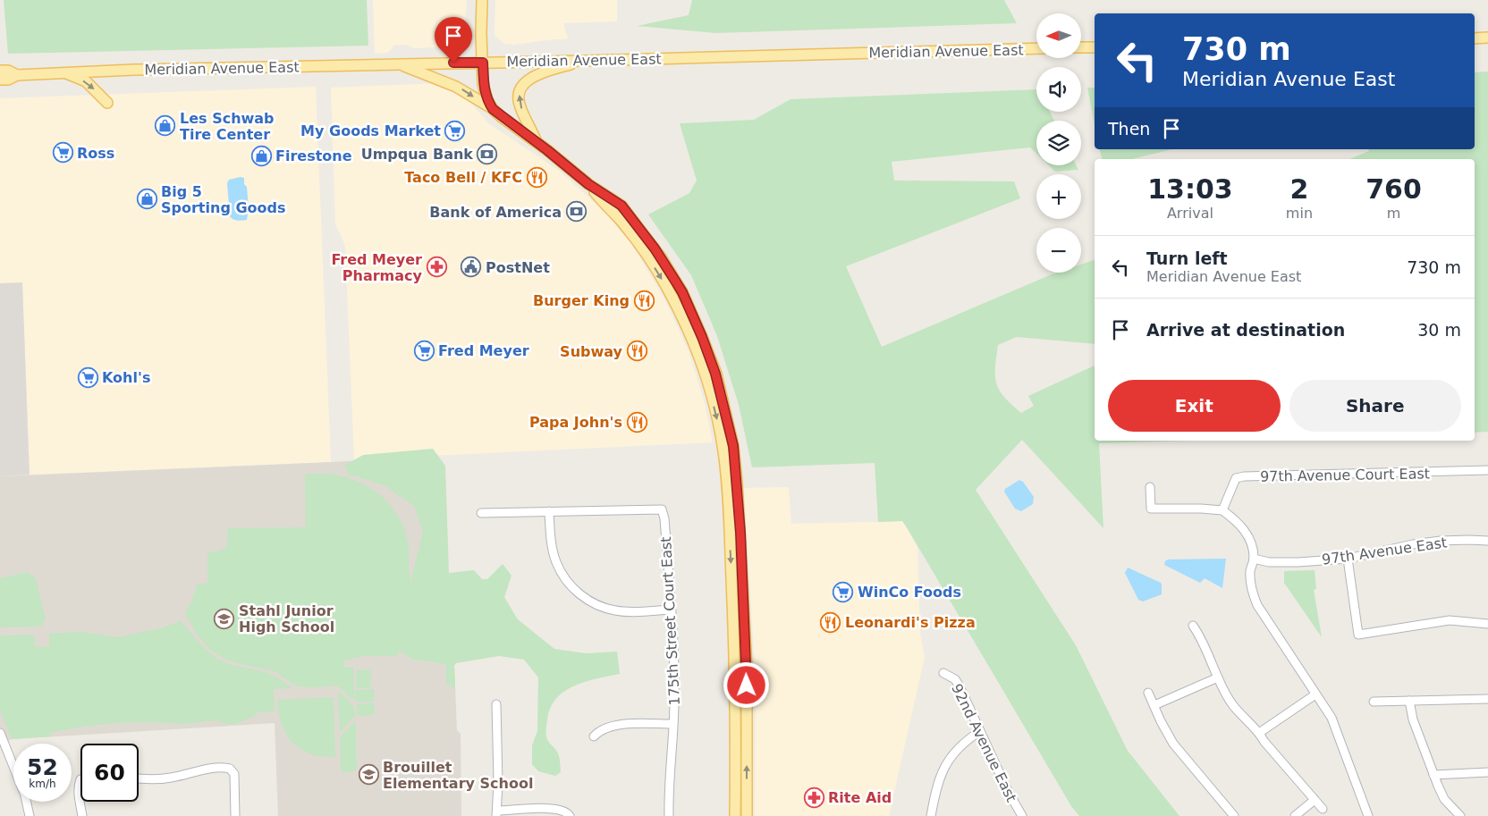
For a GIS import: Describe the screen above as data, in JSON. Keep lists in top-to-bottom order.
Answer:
{
  "streets": {
    "main road": ["Meridian Avenue East"],
    "street": [
      "97th Avenue Court East",
      "97th Avenue East",
      "175th Street Court East",
      "92nd Avenue East"
    ]
  },
  "places": {
    "shop": ["Les Schwab Tire Center", "Firestone", "Big 5 Sporting Goods"],
    "supermarket": [
      "My Goods Market",
      "Ross",
      "Fred Meyer",
      "Kohl's",
      "WinCo Foods"
    ],
    "bank": ["Umpqua Bank", "Bank of America"],
    "restaurant": [
      "Taco Bell / KFC",
      "Burger King",
      "Subway",
      "Papa John's",
      "Leonardi's Pizza"
    ],
    "pharmacy": ["Fred Meyer Pharmacy", "Rite Aid"],
    "public building": ["PostNet"],
    "school or university": ["Stahl Junior High School", "Brouillet Elementary School"]
  },
  "north": "left",
  "page": {
    "map_buttons": ["+", "−"],
    "turn": ["730 m", "Meridian Avenue East"],
    "then": "Then",
    "eta": [
      "13:03",
      "Arrival",
      "2",
      "min",
      "760",
      "m"
    ],
    "list": [
      {
        "name": "Turn left",
        "note": "Meridian Avenue East",
        "value": "730 m"
      },
      {
        "name": "Arrive at destination",
        "value": "30 m"
      }
    ],
    "buttons": ["Exit", "Share"],
    "speed": "52 km/h",
    "limit": "60"
  }
}
